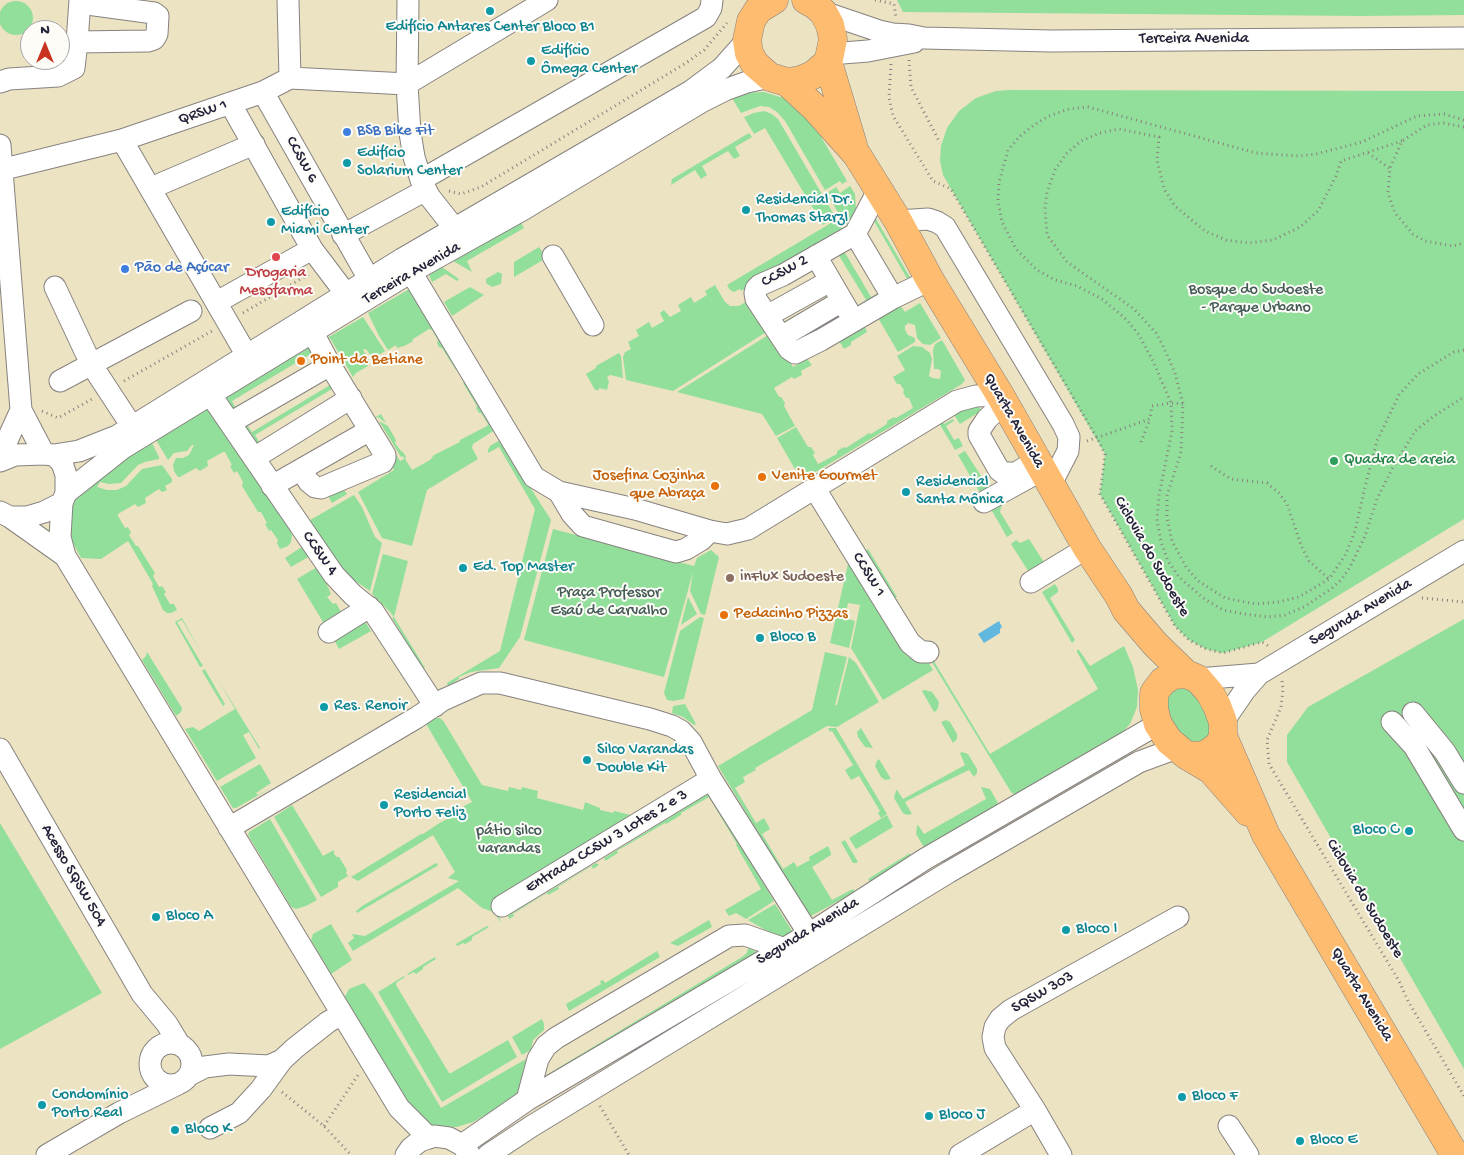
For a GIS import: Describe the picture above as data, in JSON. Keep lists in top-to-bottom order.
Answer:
{
  "streets": {
    "main road": ["Quarta Avenida"],
    "street": [
      "Terceira Avenida",
      "QRSW 1",
      "CCSW 6",
      "CCSW 2",
      "CCSW 4",
      "CCSW 1",
      "Segunda Avenida",
      "Entrada CCSW 3 Lotes 2 e 3",
      "Acesso SQSW 504",
      "SQSW 303"
    ],
    "path": ["Ciclovia do Sudoeste"]
  },
  "crossings": [
    ["Terceira Avenida", "CCSW 6"],
    ["Terceira Avenida", "Quarta Avenida"],
    ["Terceira Avenida", "CCSW 4"],
    ["Terceira Avenida", "Ciclovia do Sudoeste"],
    ["QRSW 1", "CCSW 6"],
    ["CCSW 2", "Quarta Avenida"],
    ["Quarta Avenida", "Segunda Avenida"],
    ["Ciclovia do Sudoeste", "Segunda Avenida"]
  ],
  "parks": ["Bosque do Sudoeste - Parque Urbano", "Praça Professor Esaú de Carvalho", "pátio silco varandas"],
  "places": [
    "Edifício Antares Center Bloco B1",
    "Edifício Ômega Center",
    "BSB Bike Fit",
    "Edifício Solarium Center",
    "Residencial Dr. Thomas Starzl",
    "Edifício Miami Center",
    "Drogaria Mesofarma",
    "Pão de Açúcar",
    "Point da Betiane",
    "Quadra de areia",
    "Venite Gourmet",
    "Josefina Cozinha que Abraça",
    "Residencial Santa Mônica",
    "Ed. Top Master",
    "inFlux Sudoeste",
    "Pedacinho Pizzas",
    "Bloco B",
    "Res. Renoir",
    "Silco Varandas Double Kit",
    "Residencial Porto Feliz",
    "Bloco C",
    "Bloco A",
    "Bloco I",
    "Bloco F",
    "Condomínio Porto Real",
    "Bloco J",
    "Bloco K",
    "Bloco E"
  ],
  "north": "top"
}
